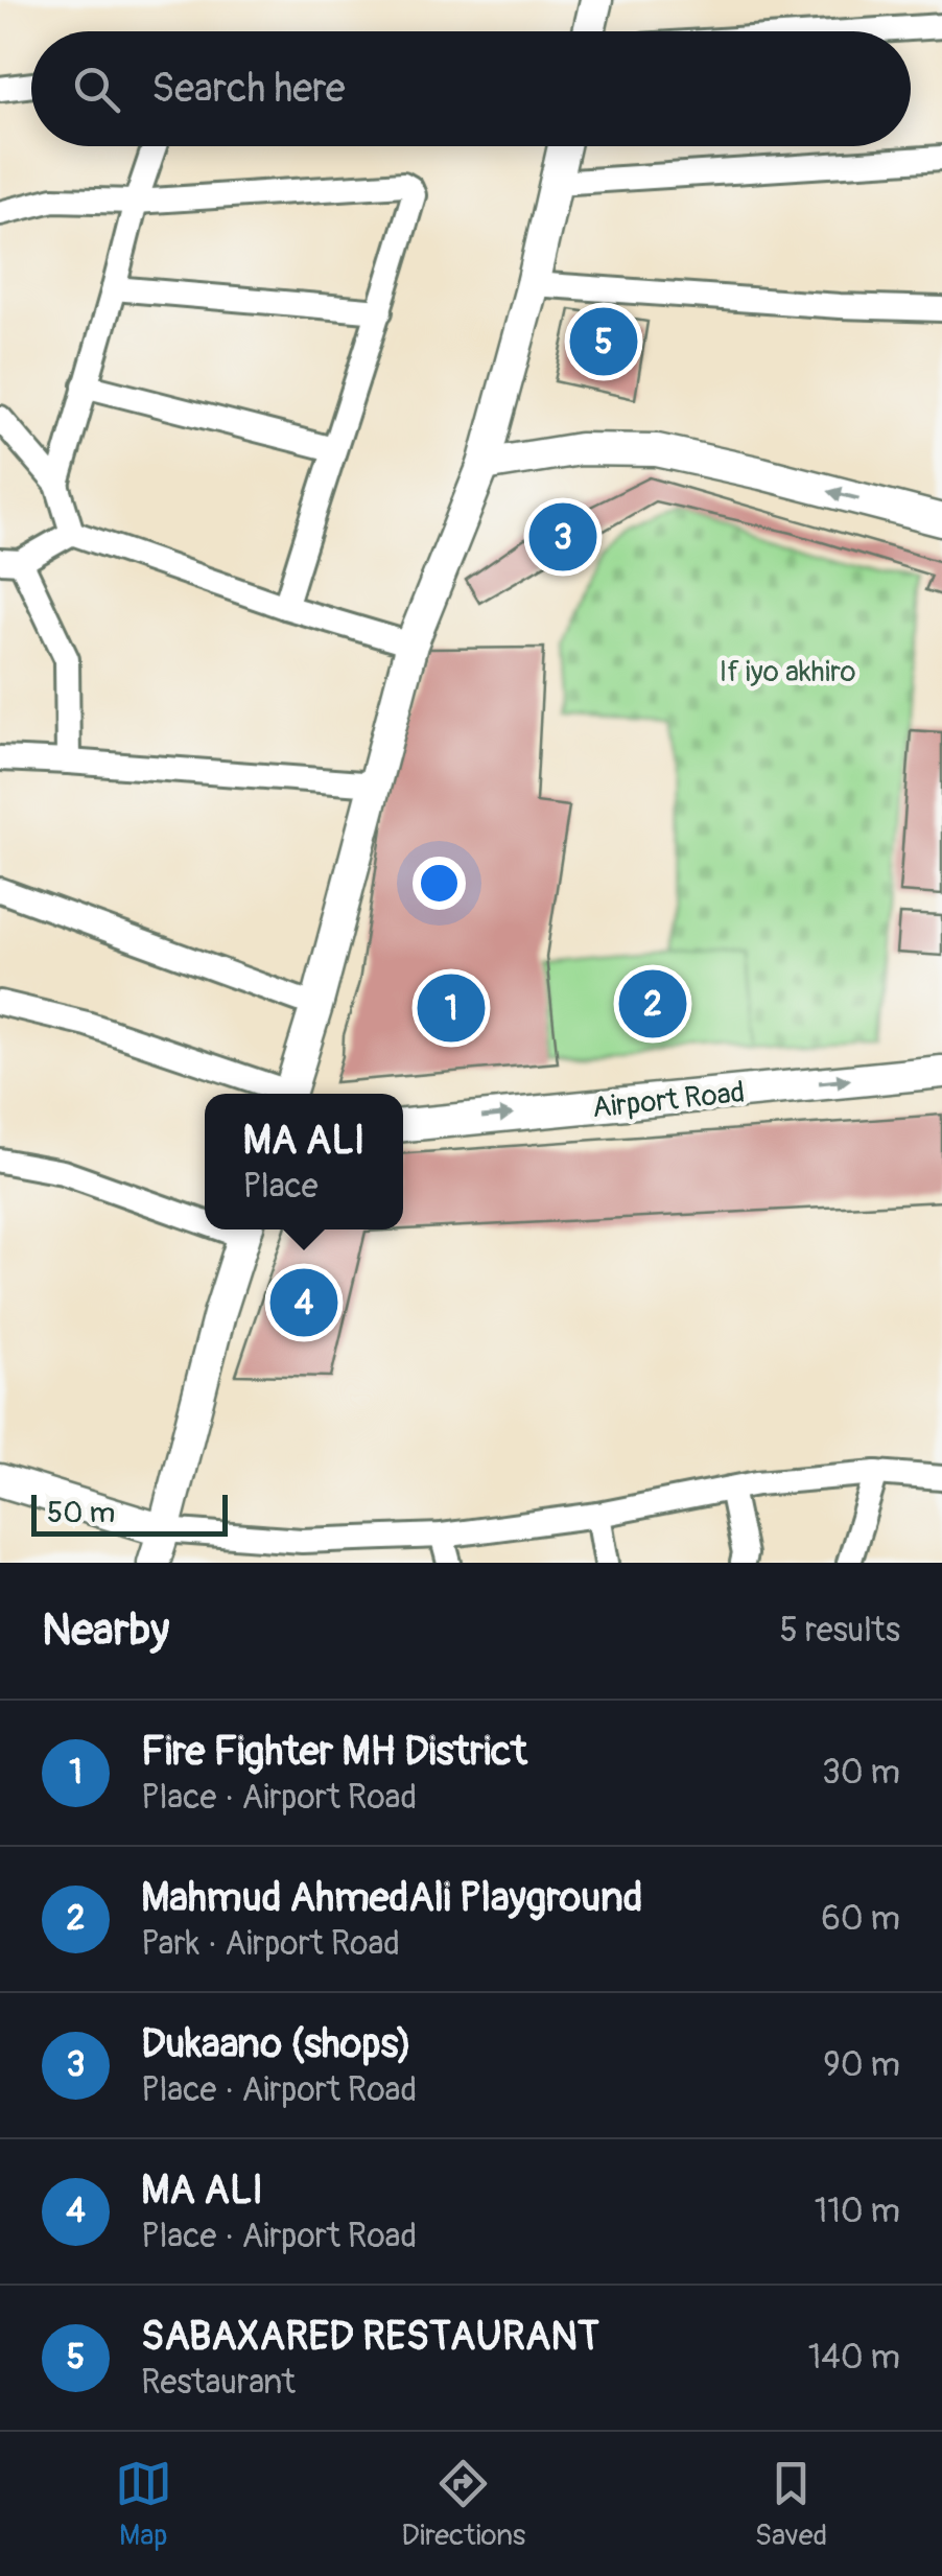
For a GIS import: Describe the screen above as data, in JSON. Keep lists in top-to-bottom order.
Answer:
{
  "streets": {
    "main road": ["Airport Road"]
  },
  "one_way": ["Airport Road"],
  "parks": ["If iyo akhiro"],
  "scale_bar": "50 m",
  "page": {
    "search": "Search here",
    "pins": [
      "5",
      "3",
      "2",
      "1",
      "4"
    ],
    "popup": ["MA ALI", "Place"],
    "scale": "50 m",
    "heading": ["Nearby", "5 results"],
    "list": [
      {
        "mark": "1",
        "name": "Fire Fighter MH District",
        "note": "Place · Airport Road",
        "value": "30 m"
      },
      {
        "mark": "2",
        "name": "Mahmud AhmedAli Playground",
        "note": "Park · Airport Road",
        "value": "60 m"
      },
      {
        "mark": "3",
        "name": "Dukaano (shops)",
        "note": "Place · Airport Road",
        "value": "90 m"
      },
      {
        "mark": "4",
        "name": "MA ALI",
        "note": "Place · Airport Road",
        "value": "110 m"
      },
      {
        "mark": "5",
        "name": "SABAXARED RESTAURANT",
        "note": "Restaurant",
        "value": "140 m"
      }
    ],
    "nav": ["Map", "Directions", "Saved"]
  }
}
